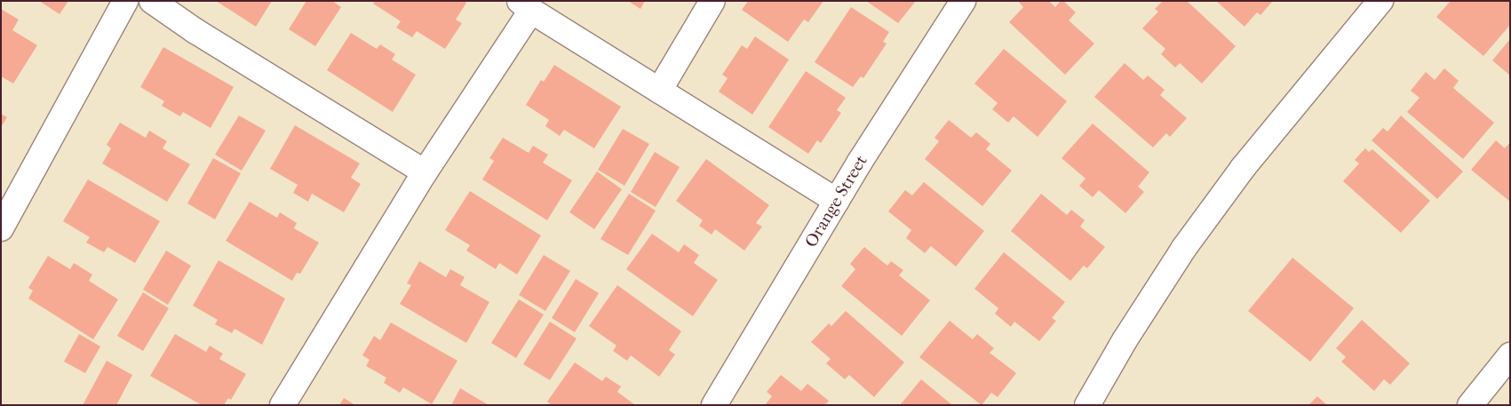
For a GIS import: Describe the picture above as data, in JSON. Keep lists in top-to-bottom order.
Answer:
{
  "streets": {
    "street": ["Orange Street"]
  }
}
